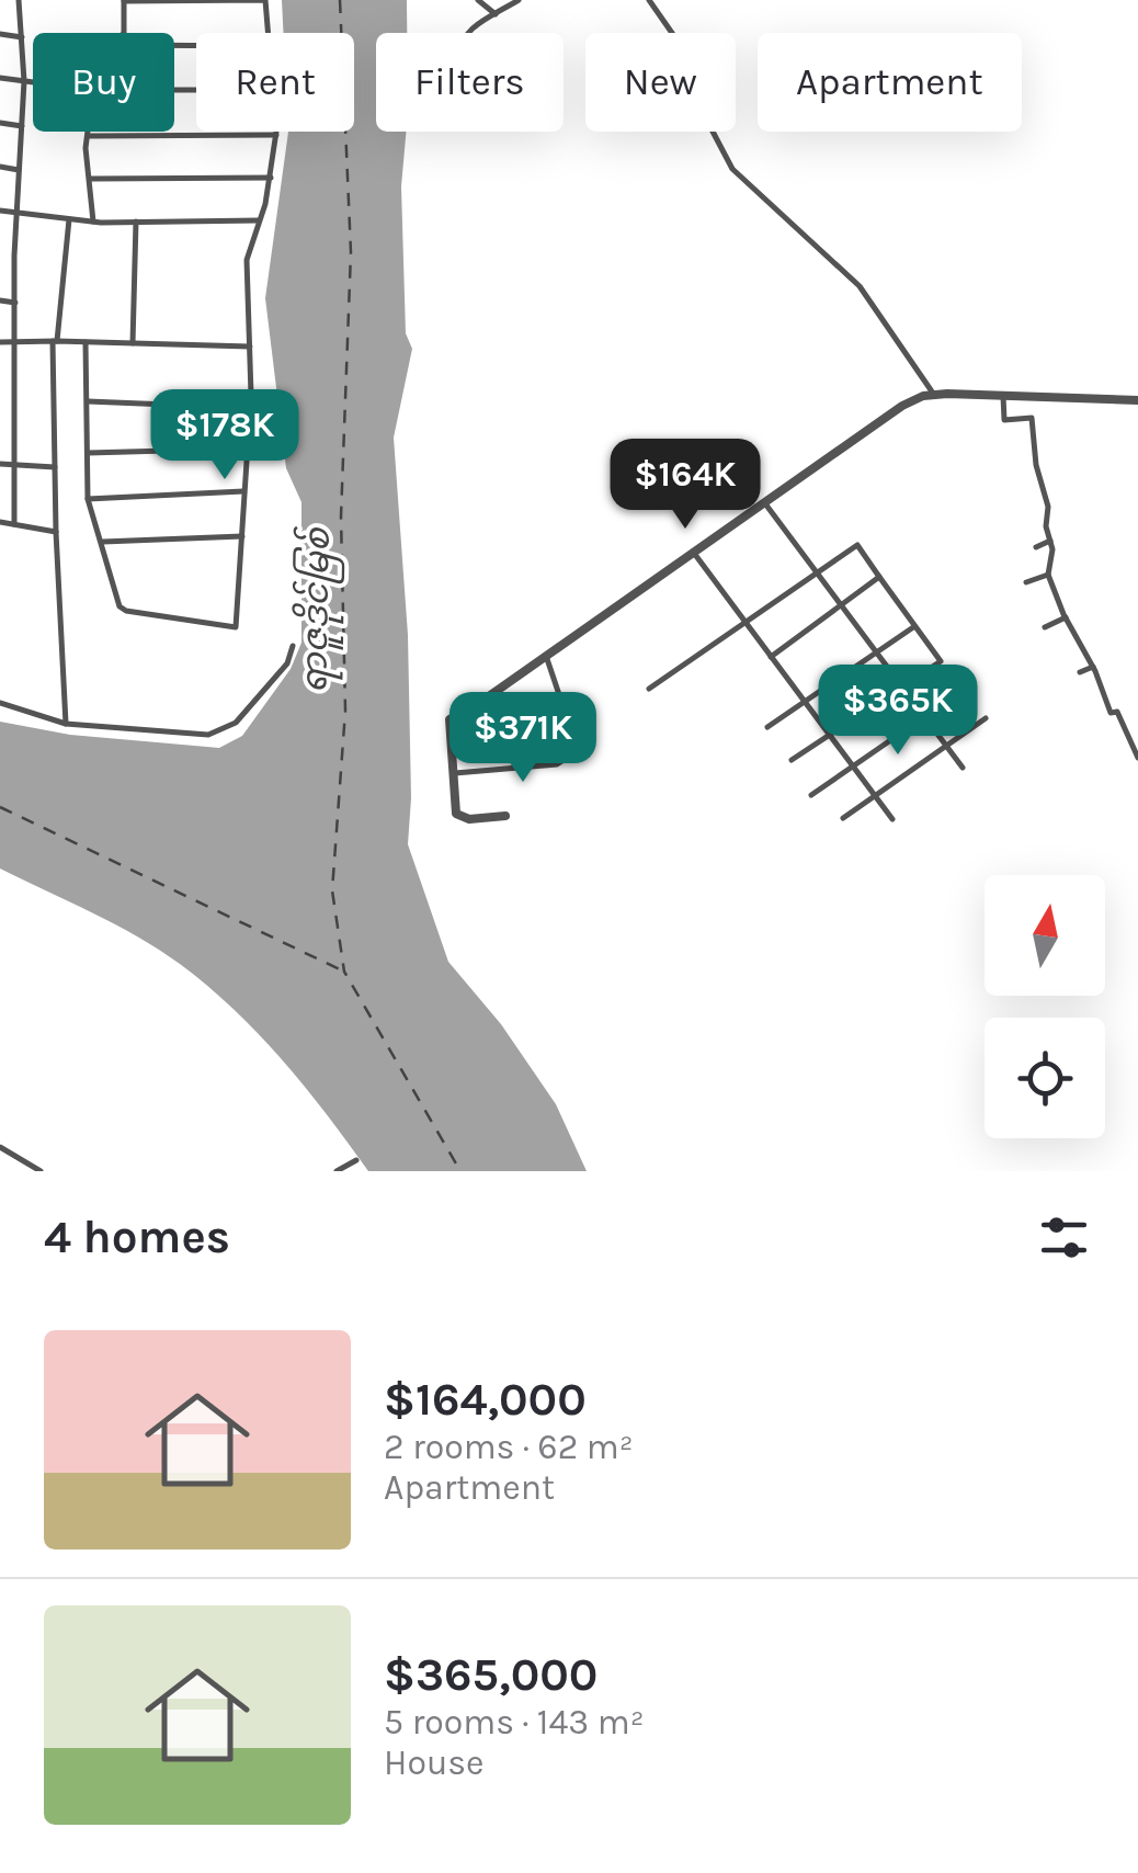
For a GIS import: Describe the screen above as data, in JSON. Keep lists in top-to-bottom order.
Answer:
{
  "water": ["ရာဇူဒိုင်မြစ်"],
  "north": "top",
  "page": {
    "chip": [
      "Buy",
      "Rent",
      "Filters",
      "New",
      "Apartment"
    ],
    "price": [
      "$178K",
      "$164K",
      "$365K",
      "$371K"
    ],
    "heading": "4 homes",
    "list": [
      {
        "name": "$164,000",
        "note": "2 rooms · 62 m² · Apartment"
      },
      {
        "name": "$365,000",
        "note": "5 rooms · 143 m² · House"
      }
    ]
  }
}
